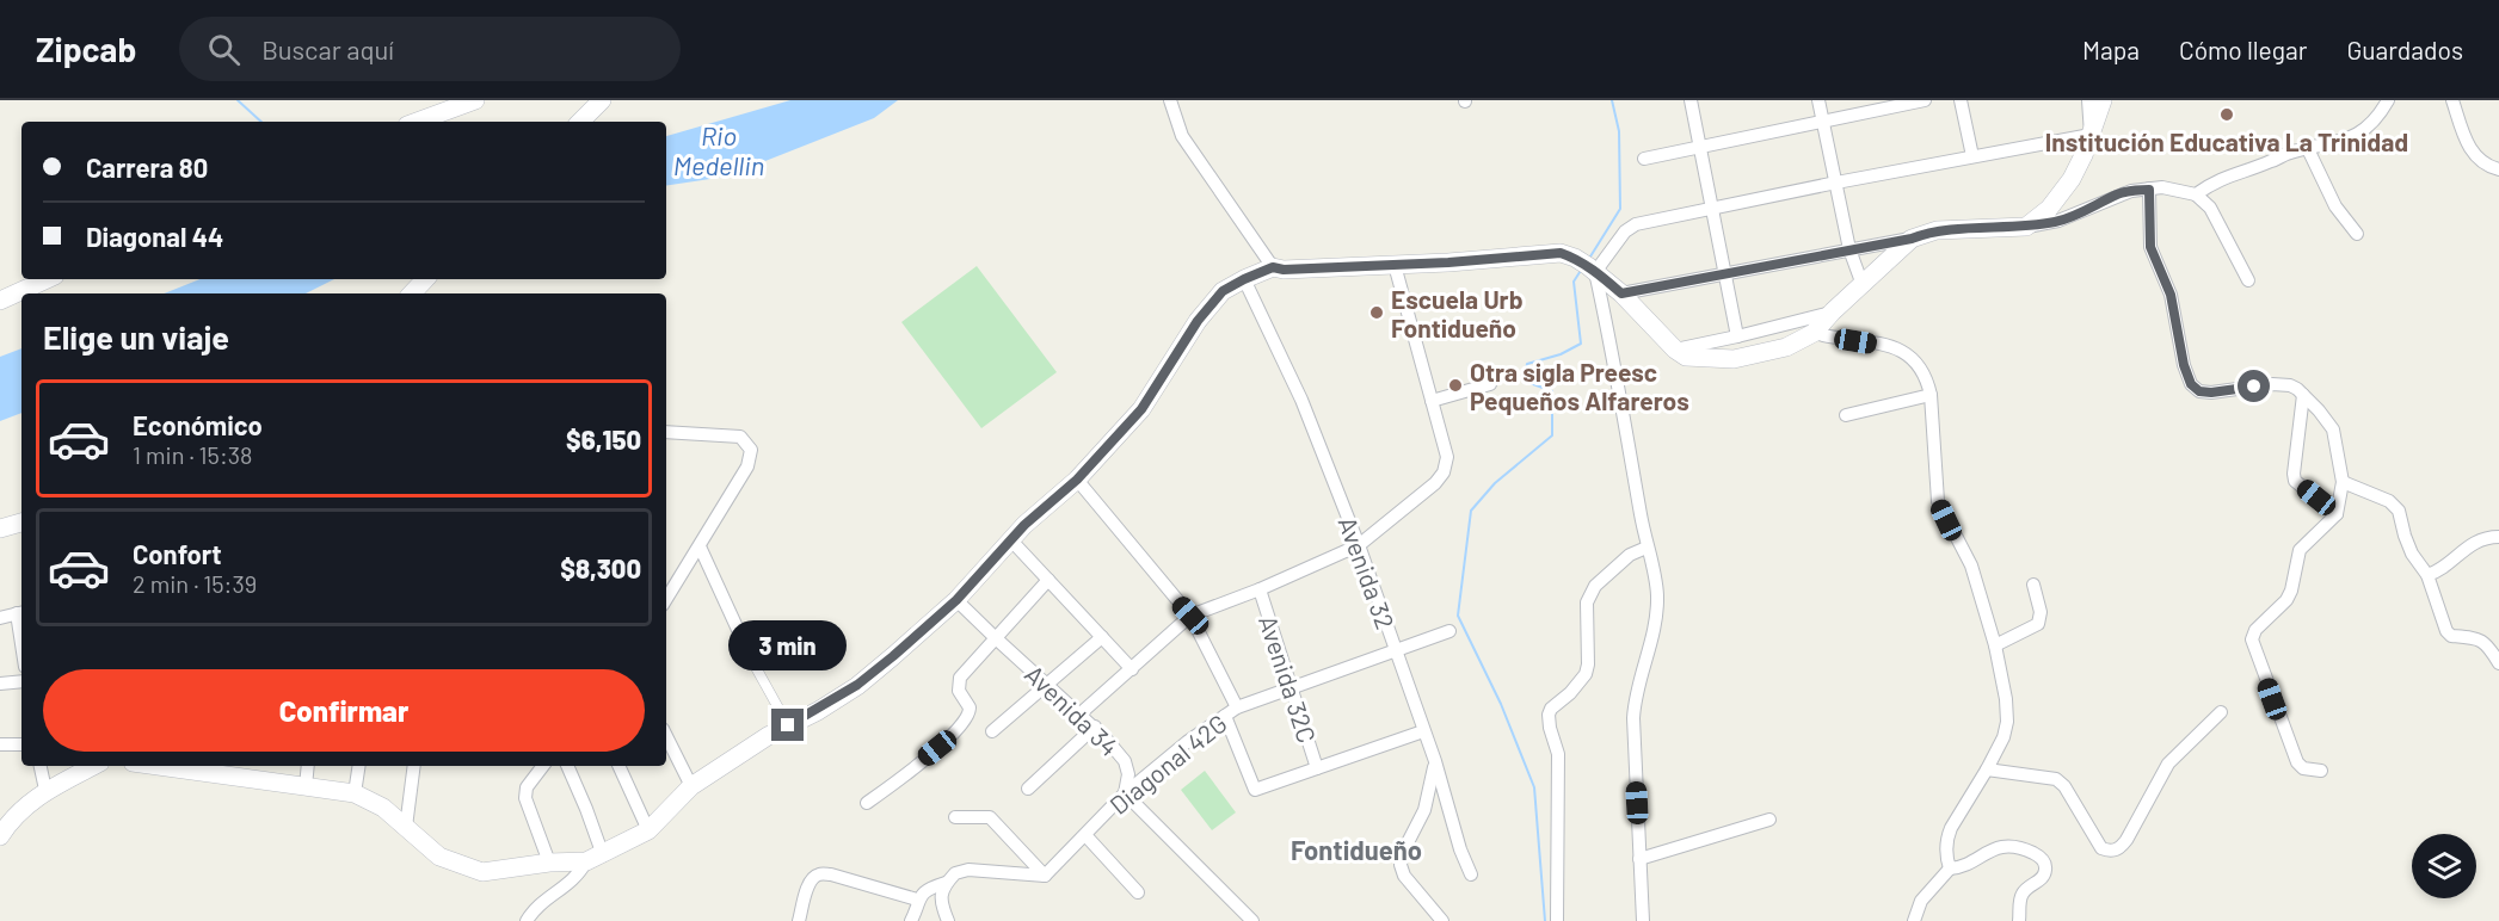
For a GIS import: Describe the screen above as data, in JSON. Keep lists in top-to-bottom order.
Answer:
{
  "streets": {
    "street": [
      "Avenida 32",
      "Avenida 32C",
      "Avenida 34",
      "Diagonal 42G"
    ]
  },
  "crossings": [
    ["Avenida 32", "Diagonal 42G"],
    ["Avenida 32C", "Diagonal 42G"],
    ["Avenida 34", "Diagonal 42G"]
  ],
  "districts": ["Fontidueño"],
  "water": ["Rio Medellin"],
  "places": ["Institución Educativa La Trinidad", "Escuela Urb Fontidueño", "Otra sigla Preesc Pequeños Alfareros"],
  "page": {
    "header": "Zipcab",
    "search": "Buscar aquí",
    "nav": ["Mapa", "Cómo llegar", "Guardados"],
    "banner": ["Carrera 80", "Diagonal 44"],
    "heading": "Elige un viaje",
    "list": [
      {
        "name": "Económico",
        "note": "1 min · 15:38",
        "value": "$6,150"
      },
      {
        "name": "Confort",
        "note": "2 min · 15:39",
        "value": "$8,300"
      }
    ],
    "bubble": "3 min",
    "buttons": "Confirmar"
  }
}
